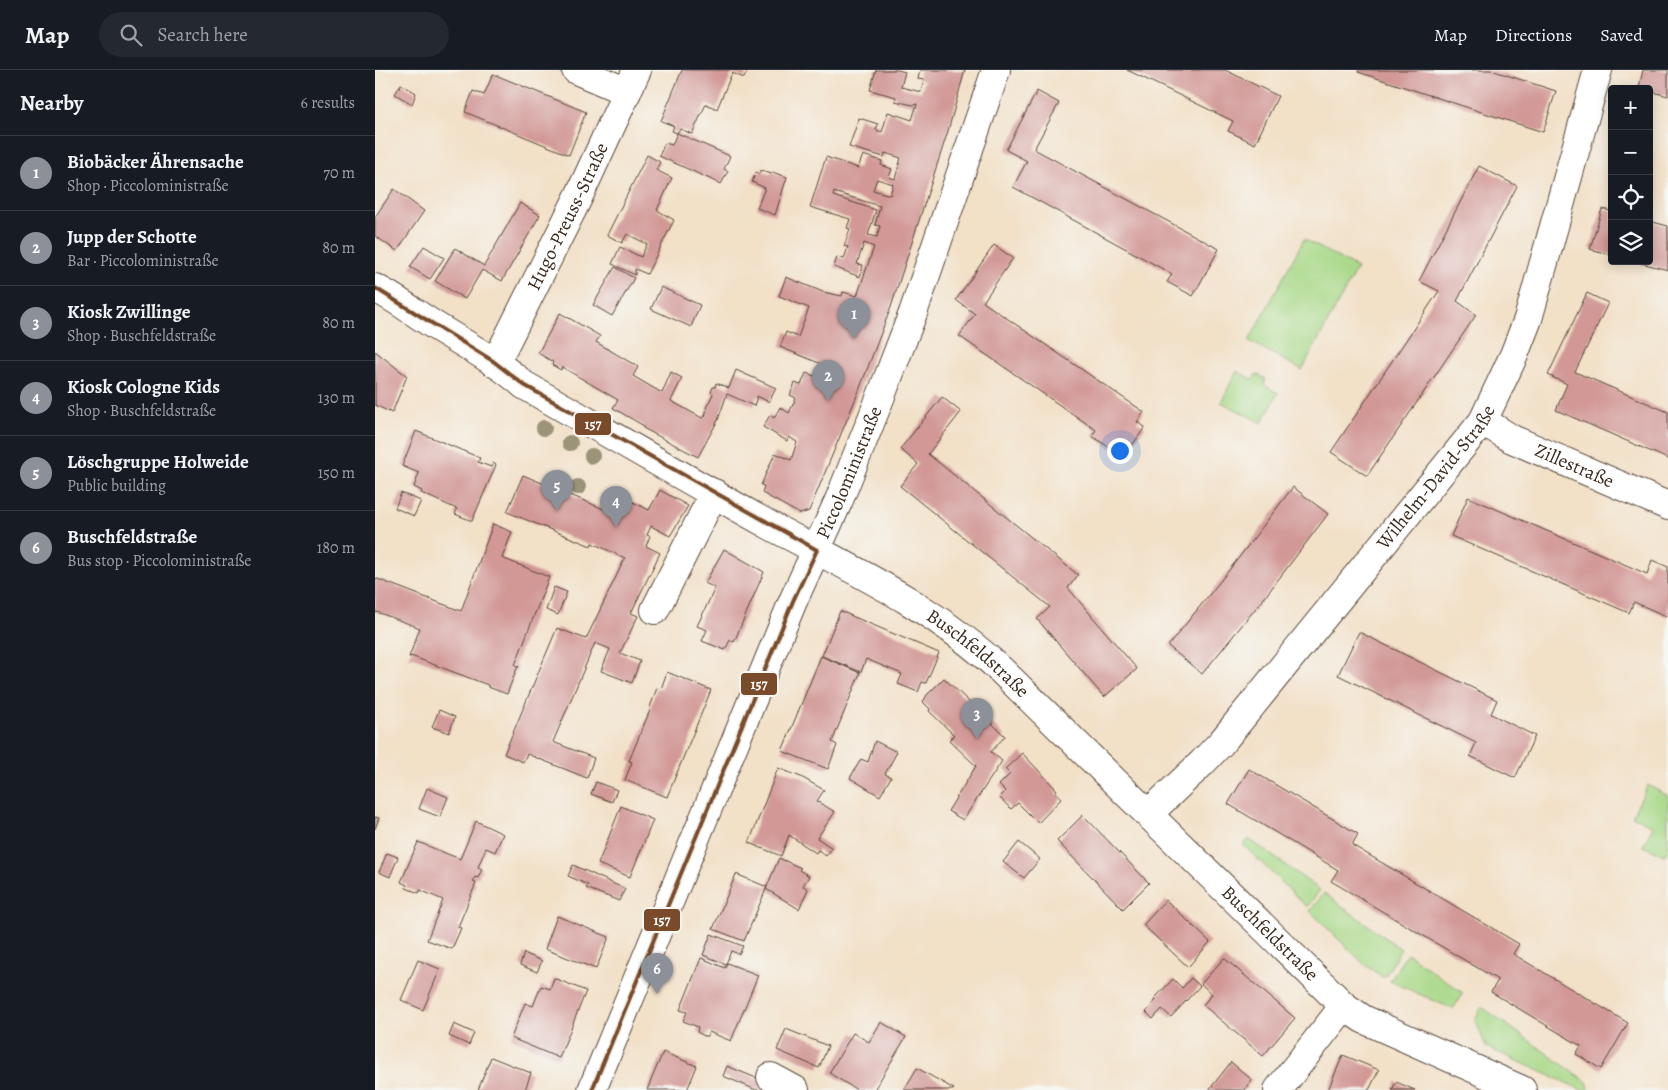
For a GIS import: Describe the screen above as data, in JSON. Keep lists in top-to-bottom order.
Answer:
{
  "streets": {
    "street": [
      "Hugo-Preuss-Straße",
      "Zillestraße",
      "Piccoloministraße",
      "Wilhelm-David-Straße",
      "Buschfeldstraße"
    ]
  },
  "crossings": [
    ["Hugo-Preuss-Straße", "Buschfeldstraße"],
    ["Zillestraße", "Wilhelm-David-Straße"],
    ["Piccoloministraße", "Buschfeldstraße"],
    ["Wilhelm-David-Straße", "Buschfeldstraße"]
  ],
  "lines": ["transit line 157"],
  "page": {
    "header": "Map",
    "search": "Search here",
    "nav": ["Map", "Directions", "Saved"],
    "heading": ["Nearby", "6 results"],
    "map_buttons": ["+", "−"],
    "list": [
      {
        "mark": "1",
        "name": "Biobäcker Ährensache",
        "note": "Shop · Piccoloministraße",
        "value": "70 m"
      },
      {
        "mark": "2",
        "name": "Jupp der Schotte",
        "note": "Bar · Piccoloministraße",
        "value": "80 m"
      },
      {
        "mark": "3",
        "name": "Kiosk Zwillinge",
        "note": "Shop · Buschfeldstraße",
        "value": "80 m"
      },
      {
        "mark": "4",
        "name": "Kiosk Cologne Kids",
        "note": "Shop · Buschfeldstraße",
        "value": "130 m"
      },
      {
        "mark": "5",
        "name": "Löschgruppe Holweide",
        "note": "Public building",
        "value": "150 m"
      },
      {
        "mark": "6",
        "name": "Buschfeldstraße",
        "note": "Bus stop · Piccoloministraße",
        "value": "180 m"
      }
    ],
    "pins": [
      "1",
      "2",
      "5",
      "4",
      "3",
      "6"
    ]
  }
}
